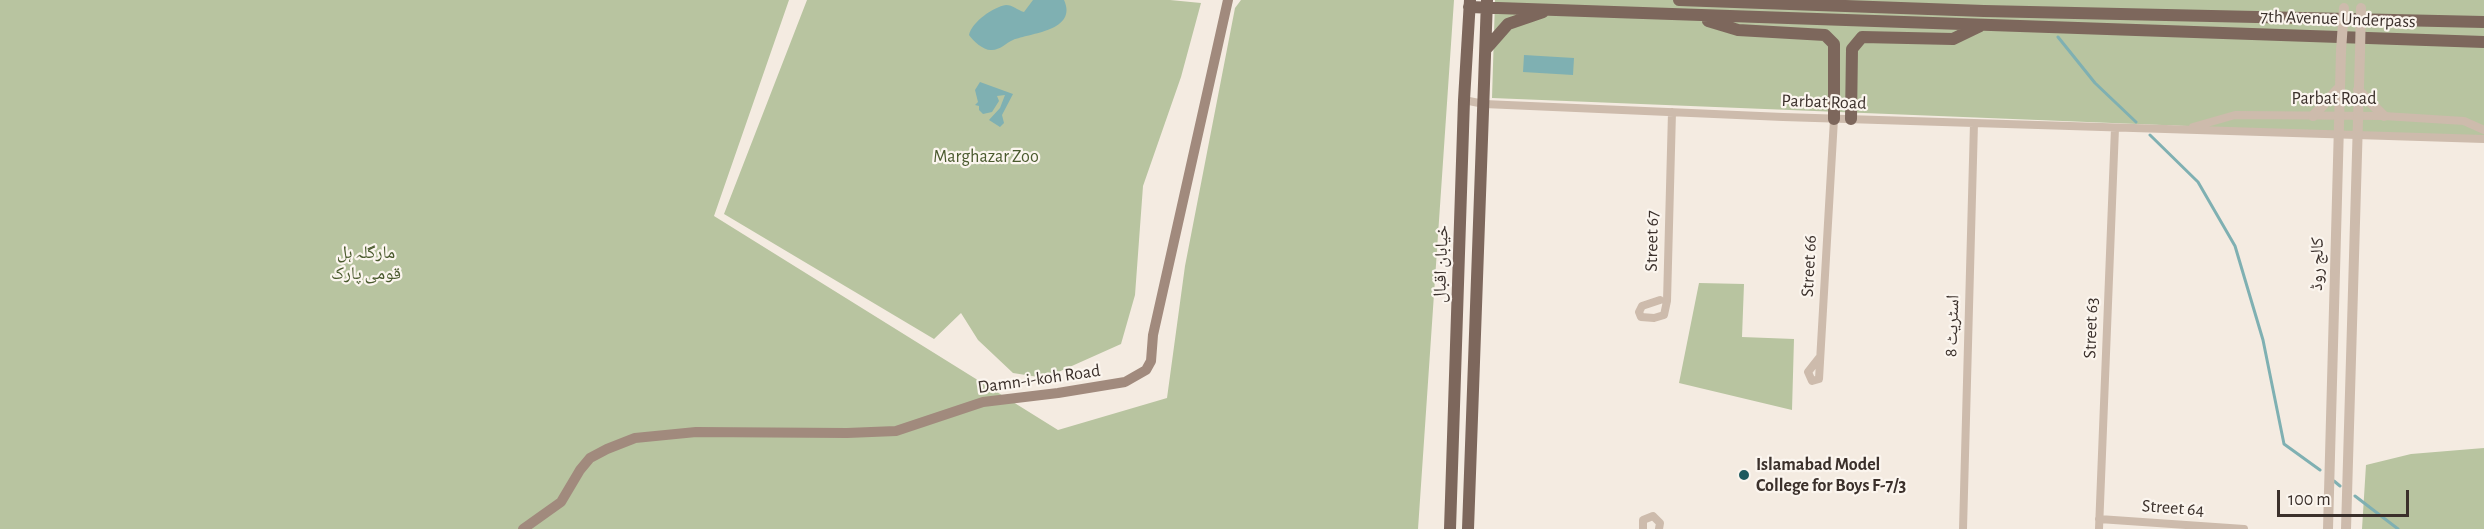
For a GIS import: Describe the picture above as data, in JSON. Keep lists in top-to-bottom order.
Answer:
{
  "streets": {
    "main road": ["7th Avenue Underpass", "خیابان اقبال", "Damn-i-koh Road"],
    "street": [
      "Parbat Road",
      "Street 67",
      "کالج روڈ",
      "Street 66",
      "اسٹریٹ 8",
      "Street 63",
      "Street 64"
    ]
  },
  "crossings": [
    ["Parbat Road", "Street 67"],
    ["Parbat Road", "خیابان اقبال"],
    ["Parbat Road", "کالج روڈ"],
    ["Parbat Road", "Street 66"],
    ["Parbat Road", "اسٹریٹ 8"],
    ["Parbat Road", "Street 63"],
    ["Street 63", "Street 64"]
  ],
  "parks": ["Marghazar Zoo", "مارگلہ ہل قومی پارک"],
  "places": ["Islamabad Model College for Boys F-7/3"],
  "scale_bar": "100 m"
}
